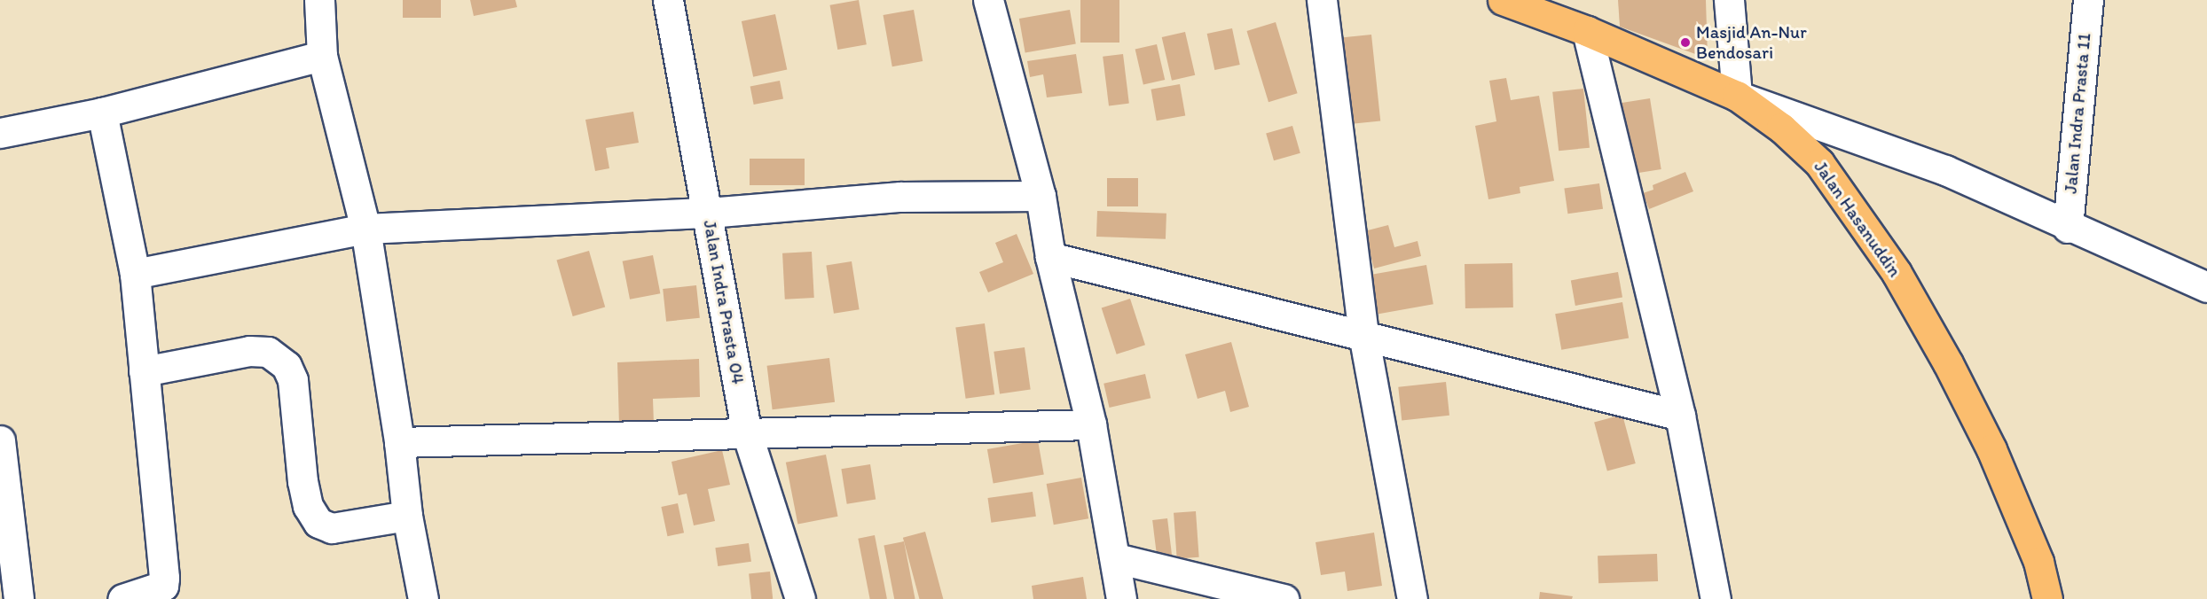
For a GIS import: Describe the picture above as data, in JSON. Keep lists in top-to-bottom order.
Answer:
{
  "streets": {
    "main road": ["Jalan Hasanuddin"],
    "street": ["Jalan Indra Prasta 11", "Jalan Indra Prasta 04"]
  },
  "places": ["Masjid An-Nur Bendosari"]
}
